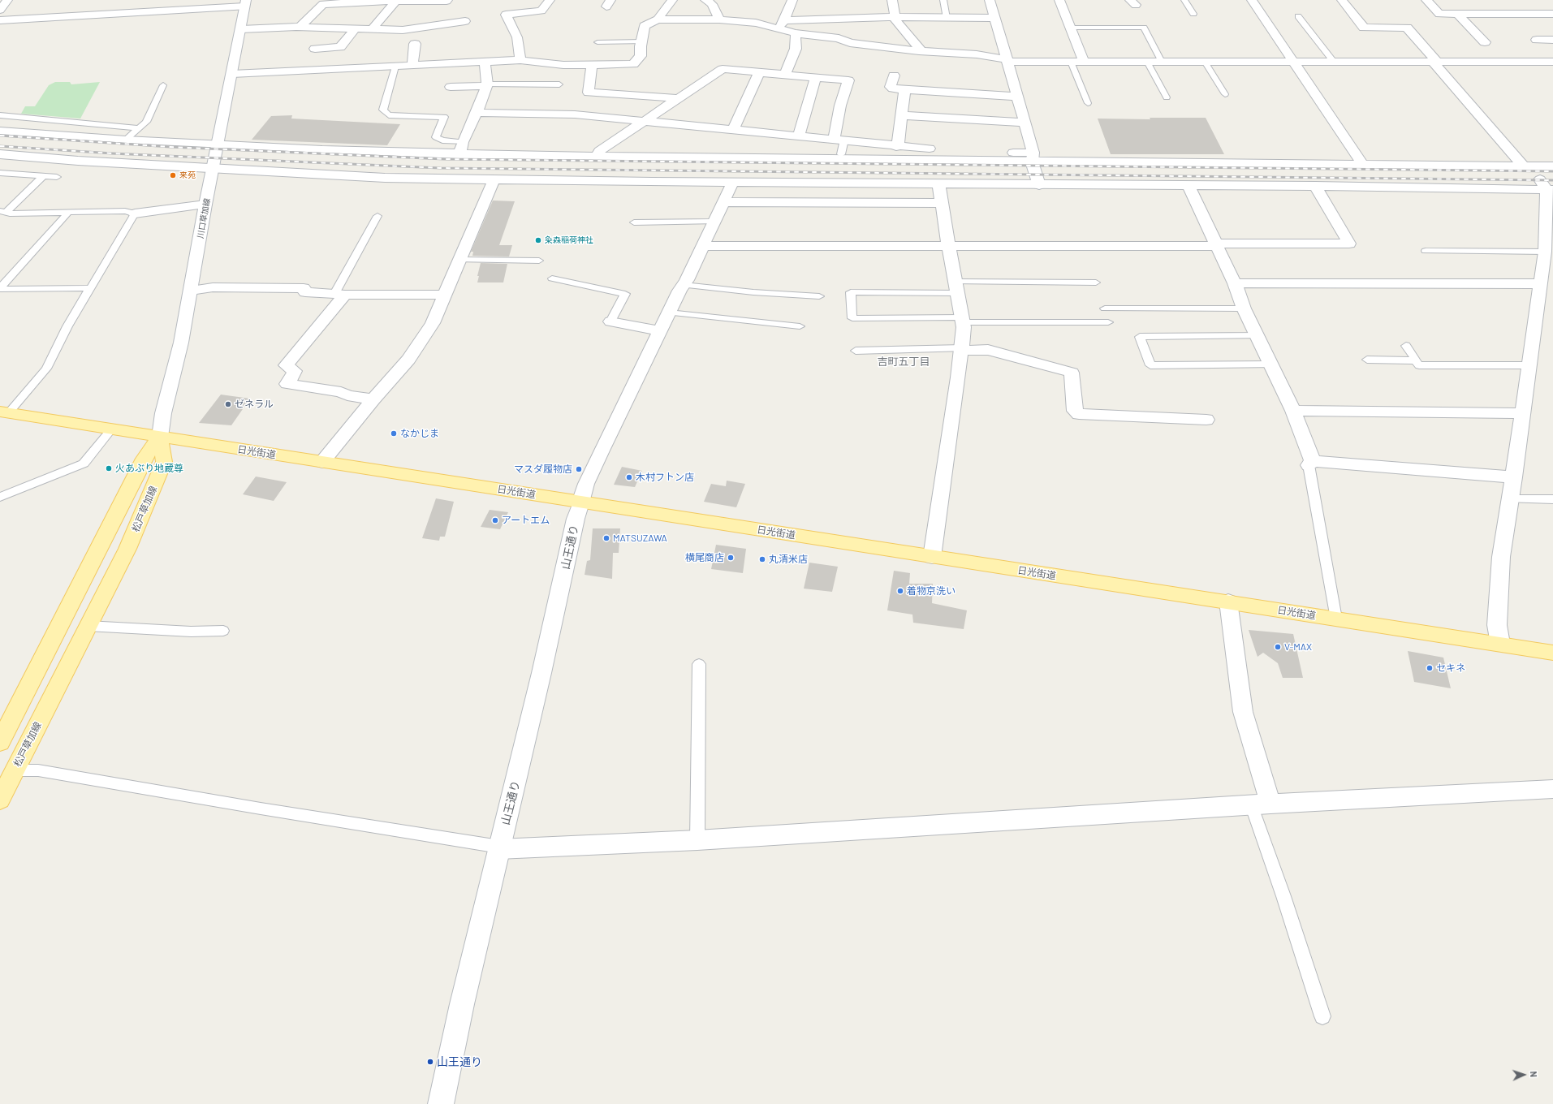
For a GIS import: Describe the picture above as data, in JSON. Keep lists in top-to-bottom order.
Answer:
{
  "streets": {
    "main road": ["日光街道", "松戸草加線"],
    "street": ["川口草加線", "山王通り"]
  },
  "crossings": [
    ["川口草加線", "日光街道"],
    ["川口草加線", "松戸草加線"],
    ["日光街道", "松戸草加線"],
    ["日光街道", "山王通り"]
  ],
  "districts": ["吉町五丁目"],
  "places": [
    "来苑",
    "粂森稲荷神社",
    "ゼネラル",
    "なかじま",
    "火あぶり地蔵尊",
    "マスダ履物店",
    "木村フトン店",
    "アートエム",
    "MATSUZAWA",
    "横尾商店",
    "丸清米店",
    "着物京洗い",
    "V-MAX",
    "セキネ",
    "山王通り"
  ],
  "north": "right"
}
